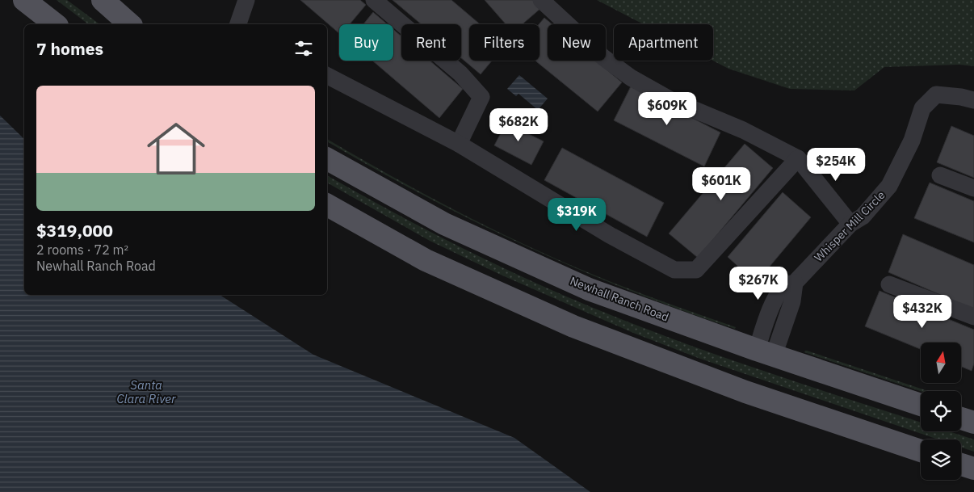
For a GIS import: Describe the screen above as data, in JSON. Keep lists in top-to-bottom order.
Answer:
{
  "streets": {
    "main road": ["Newhall Ranch Road"],
    "street": ["Whisper Mill Circle"]
  },
  "crossings": [
    ["Whisper Mill Circle", "Newhall Ranch Road"]
  ],
  "water": ["Santa Clara River"],
  "north": "top",
  "page": {
    "chip": [
      "Buy",
      "Rent",
      "Filters",
      "New",
      "Apartment"
    ],
    "heading": "7 homes",
    "list": [
      {
        "name": "$319,000",
        "note": "2 rooms · 72 m² · Newhall Ranch Road"
      }
    ],
    "price": [
      "$609K",
      "$682K",
      "$254K",
      "$601K",
      "$319K",
      "$267K",
      "$432K"
    ]
  }
}
